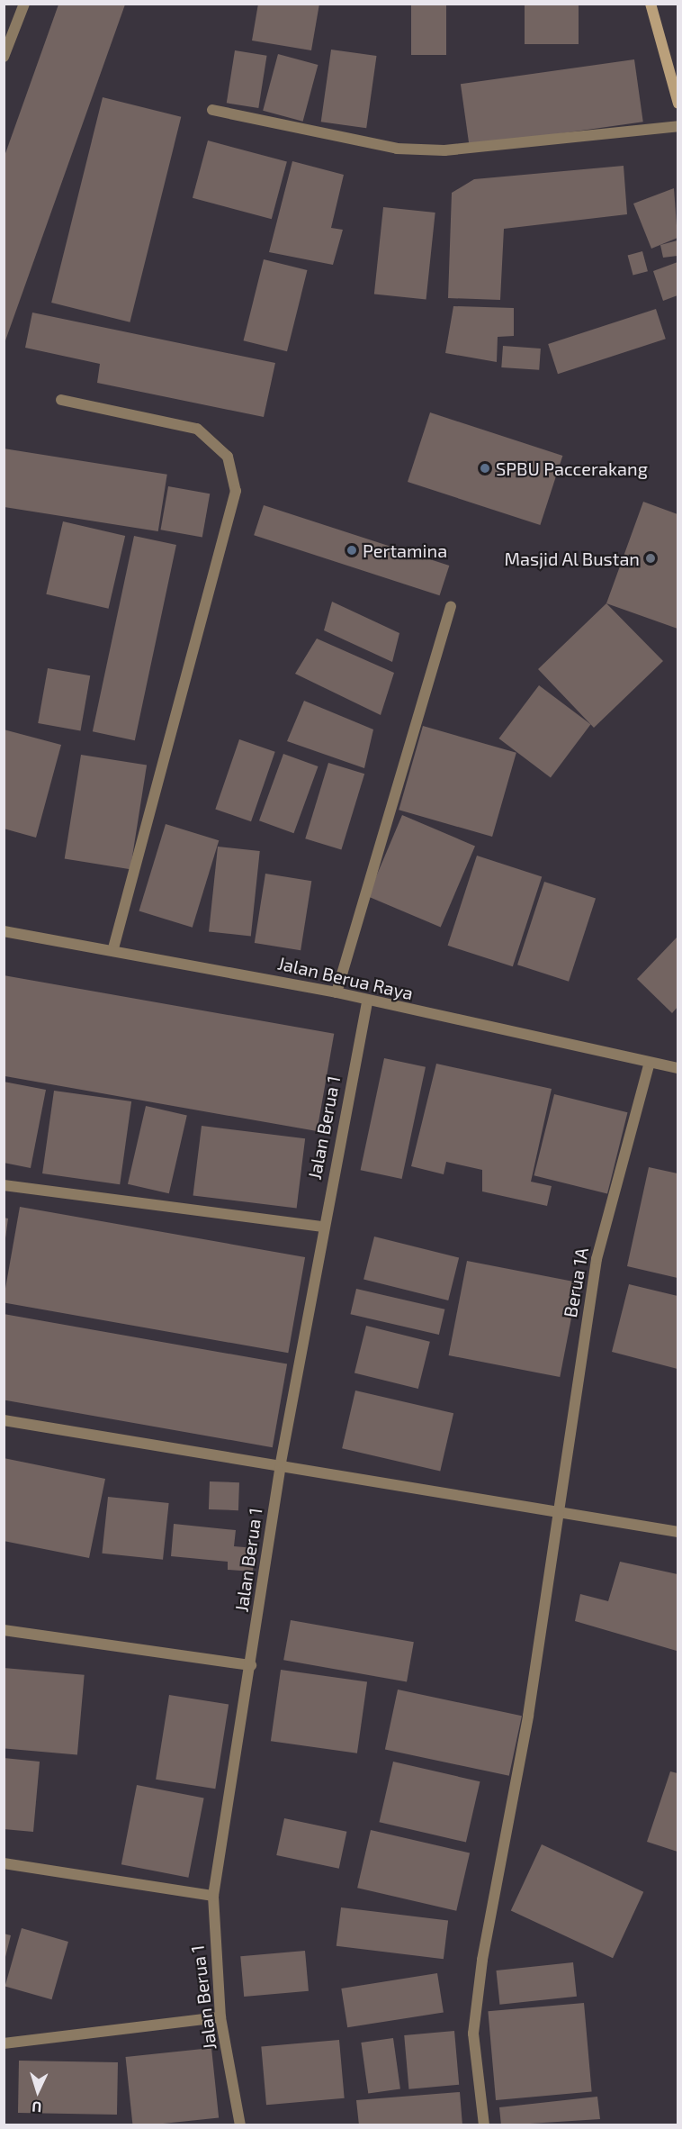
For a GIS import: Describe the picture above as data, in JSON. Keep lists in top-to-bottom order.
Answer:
{
  "streets": {
    "street": ["Jalan Berua Raya", "Jalan Berua 1", "Berua 1A"]
  },
  "crossings": [
    ["Jalan Berua Raya", "Jalan Berua 1"],
    ["Jalan Berua Raya", "Berua 1A"]
  ],
  "places": ["SPBU Paccerakang", "Pertamina", "Masjid Al Bustan"],
  "north": "bottom"
}
